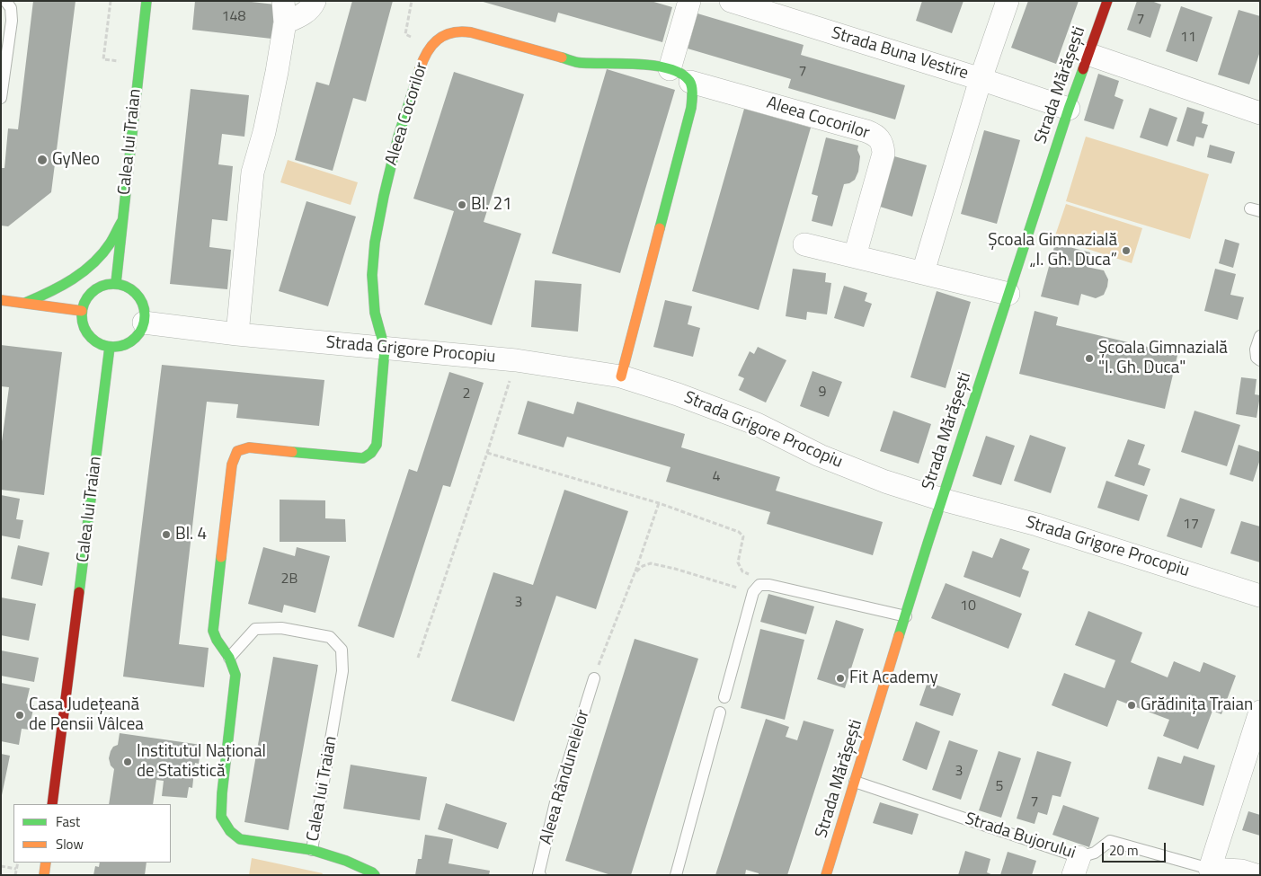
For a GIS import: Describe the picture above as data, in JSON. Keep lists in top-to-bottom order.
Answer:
{
  "streets": {
    "street": [
      "Strada Buna Vestire",
      "Strada Mărășești",
      "Aleea Cocorilor",
      "Calea lui Traian",
      "Strada Grigore Procopiu"
    ],
    "lane": ["Aleea Rândunelelor", "Strada Bujorului"]
  },
  "crossings": [
    ["Strada Buna Vestire", "Strada Mărășești"],
    ["Strada Mărășești", "Strada Grigore Procopiu"],
    ["Strada Mărășești", "Strada Bujorului"],
    ["Aleea Cocorilor", "Calea lui Traian"],
    ["Aleea Cocorilor", "Strada Grigore Procopiu"],
    ["Calea lui Traian", "Strada Grigore Procopiu"]
  ],
  "places": [
    "GyNeo",
    "Bl. 21",
    "Școala Gimnazială „I. Gh. Duca”",
    "Școala Gimnazială \"I. Gh. Duca\"",
    "Bl. 4",
    "Fit Academy",
    "Grădinița Traian",
    "Casa Județeană de Pensii Vâlcea",
    "Institutul Național de Statistică"
  ],
  "house_numbers": [
    "148",
    "7",
    "11",
    "7",
    "9",
    "2",
    "4",
    "17",
    "2B",
    "3",
    "10",
    "3",
    "5",
    "7"
  ],
  "legend": ["Fast", "Slow"],
  "scale_bar": "20 m"
}
